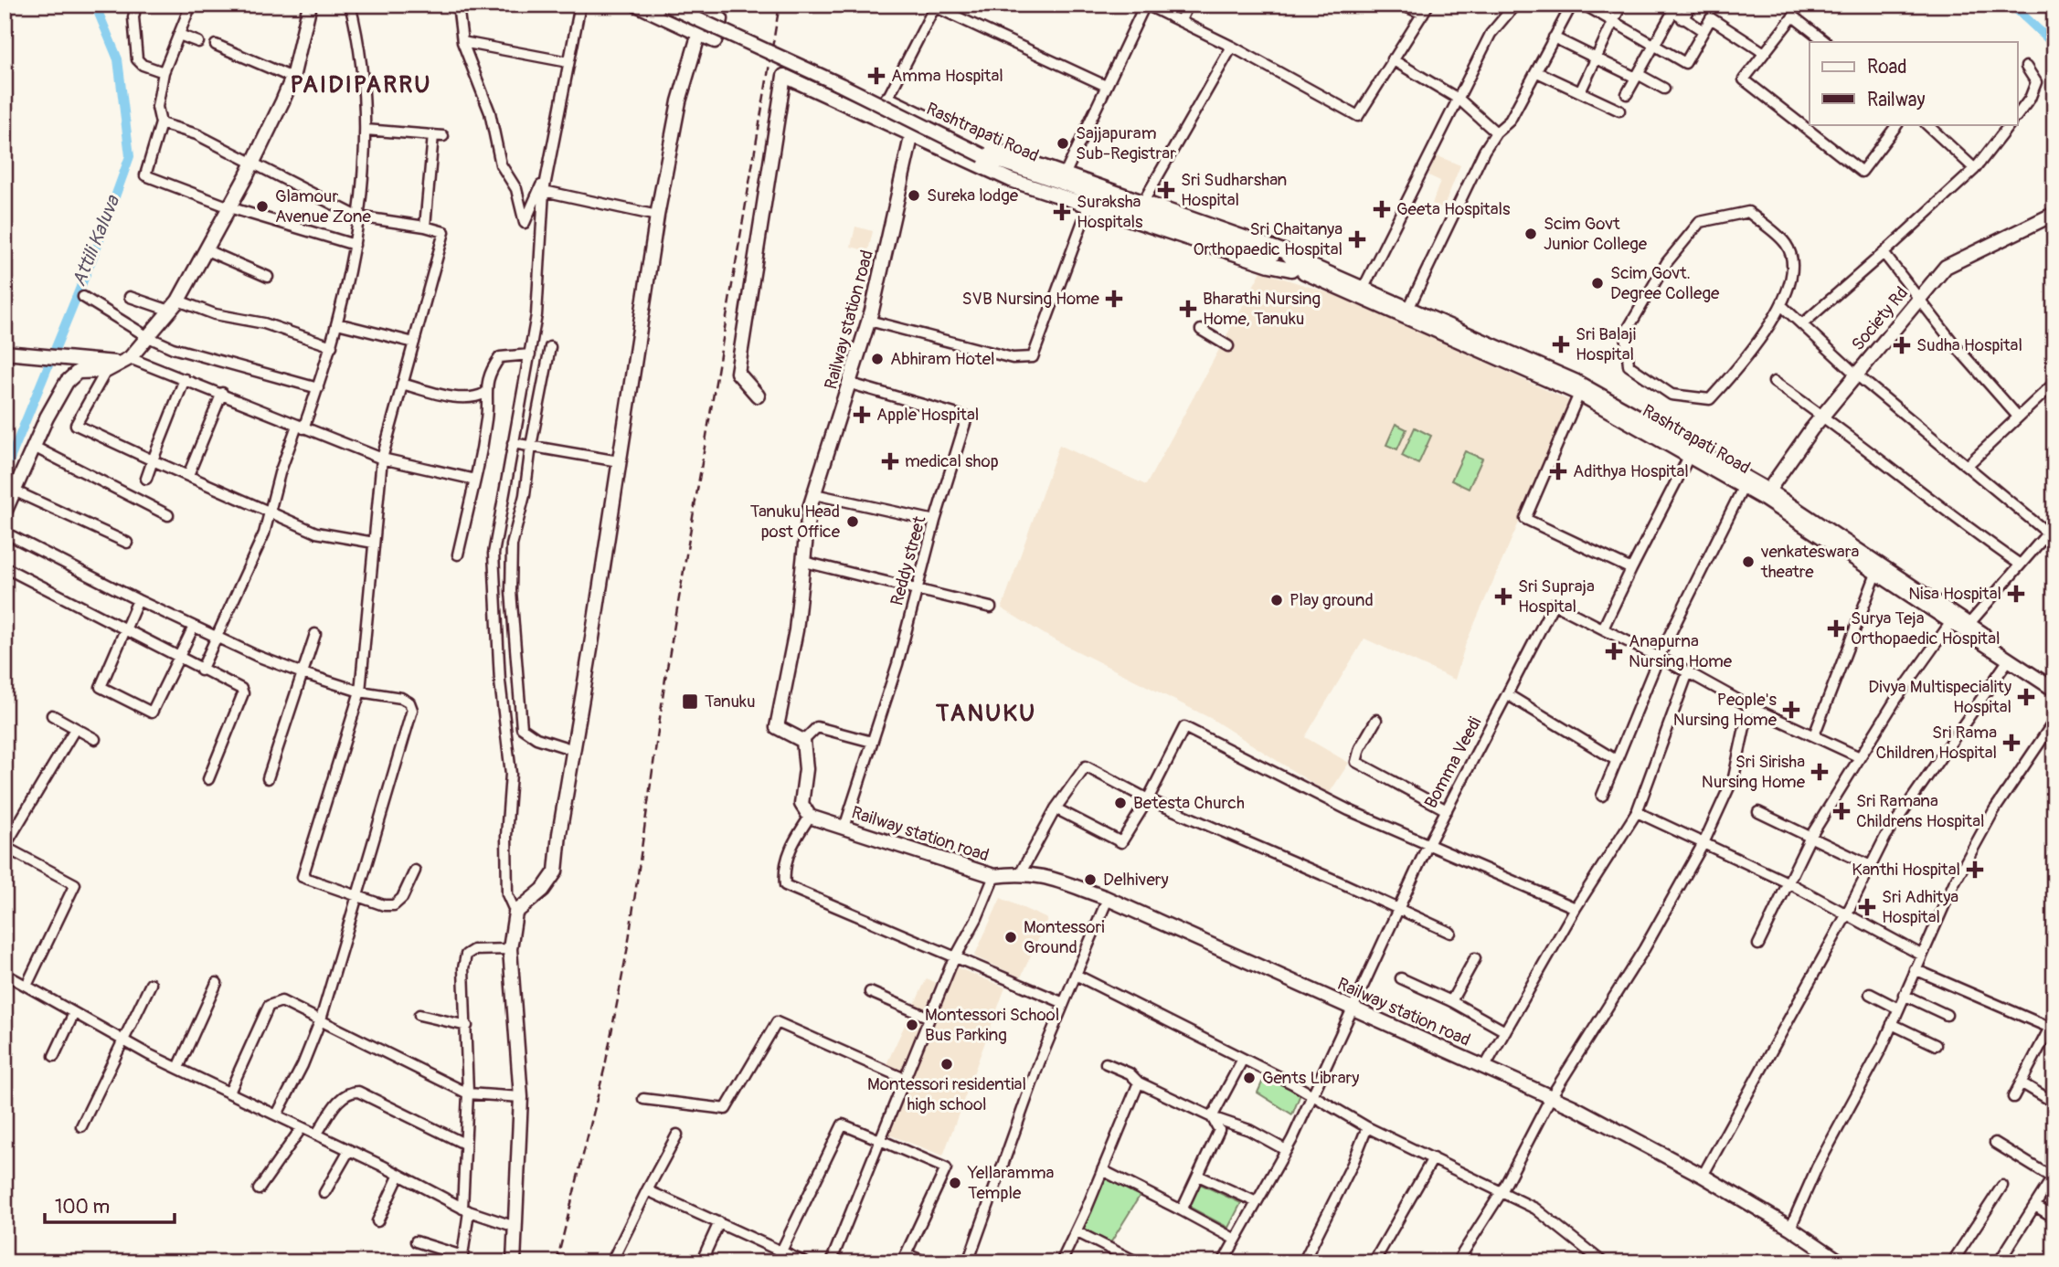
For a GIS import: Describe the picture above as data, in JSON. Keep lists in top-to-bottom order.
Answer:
{
  "streets": {
    "street": [
      "Rashtrapati Road",
      "Society Rd",
      "Railway station road",
      "Reddy street",
      "Bomma Veedi"
    ]
  },
  "crossings": [
    ["Rashtrapati Road", "Society Rd"],
    ["Railway station road", "Reddy street"]
  ],
  "districts": ["PAIDIPARRU", "TANUKU"],
  "water": ["Attili Kaluva"],
  "places": {
    "health": [
      "Amma Hospital",
      "Sri Sudharshan Hospital",
      "Geeta Hospitals",
      "Suraksha Hospitals",
      "Sri Chaitanya Orthopaedic Hospital",
      "SVB Nursing Home",
      "Bharathi Nursing Home, Tanuku",
      "Sri Balaji Hospital",
      "Sudha Hospital",
      "Apple Hospital",
      "medical shop",
      "Adithya Hospital",
      "Nisa Hospital",
      "Sri Supraja Hospital",
      "Surya Teja Orthopaedic Hospital",
      "Anapurna Nursing Home",
      "Divya Multispeciality Hospital",
      "People's Nursing Home",
      "Sri Rama Children Hospital",
      "Sri Sirisha Nursing Home",
      "Sri Ramana Childrens Hospital",
      "Kanthi Hospital",
      "Sri Adhitya Hospital"
    ],
    "other": [
      "Sajjapuram Sub-Registrar",
      "Sureka lodge",
      "Glamour Avenue Zone",
      "Scim Govt Junior College",
      "Scim Govt. Degree College",
      "Abhiram Hotel",
      "Tanuku Head post Office",
      "venkateswara theatre",
      "Play ground",
      "Betesta Church",
      "Delhivery",
      "Montessori Ground",
      "Montessori School Bus Parking",
      "Montessori residential high school",
      "Gents Library",
      "Yellaramma Temple"
    ],
    "transit": ["Tanuku"]
  },
  "legend": ["Road", "Railway"],
  "scale_bar": "100 m"
}
